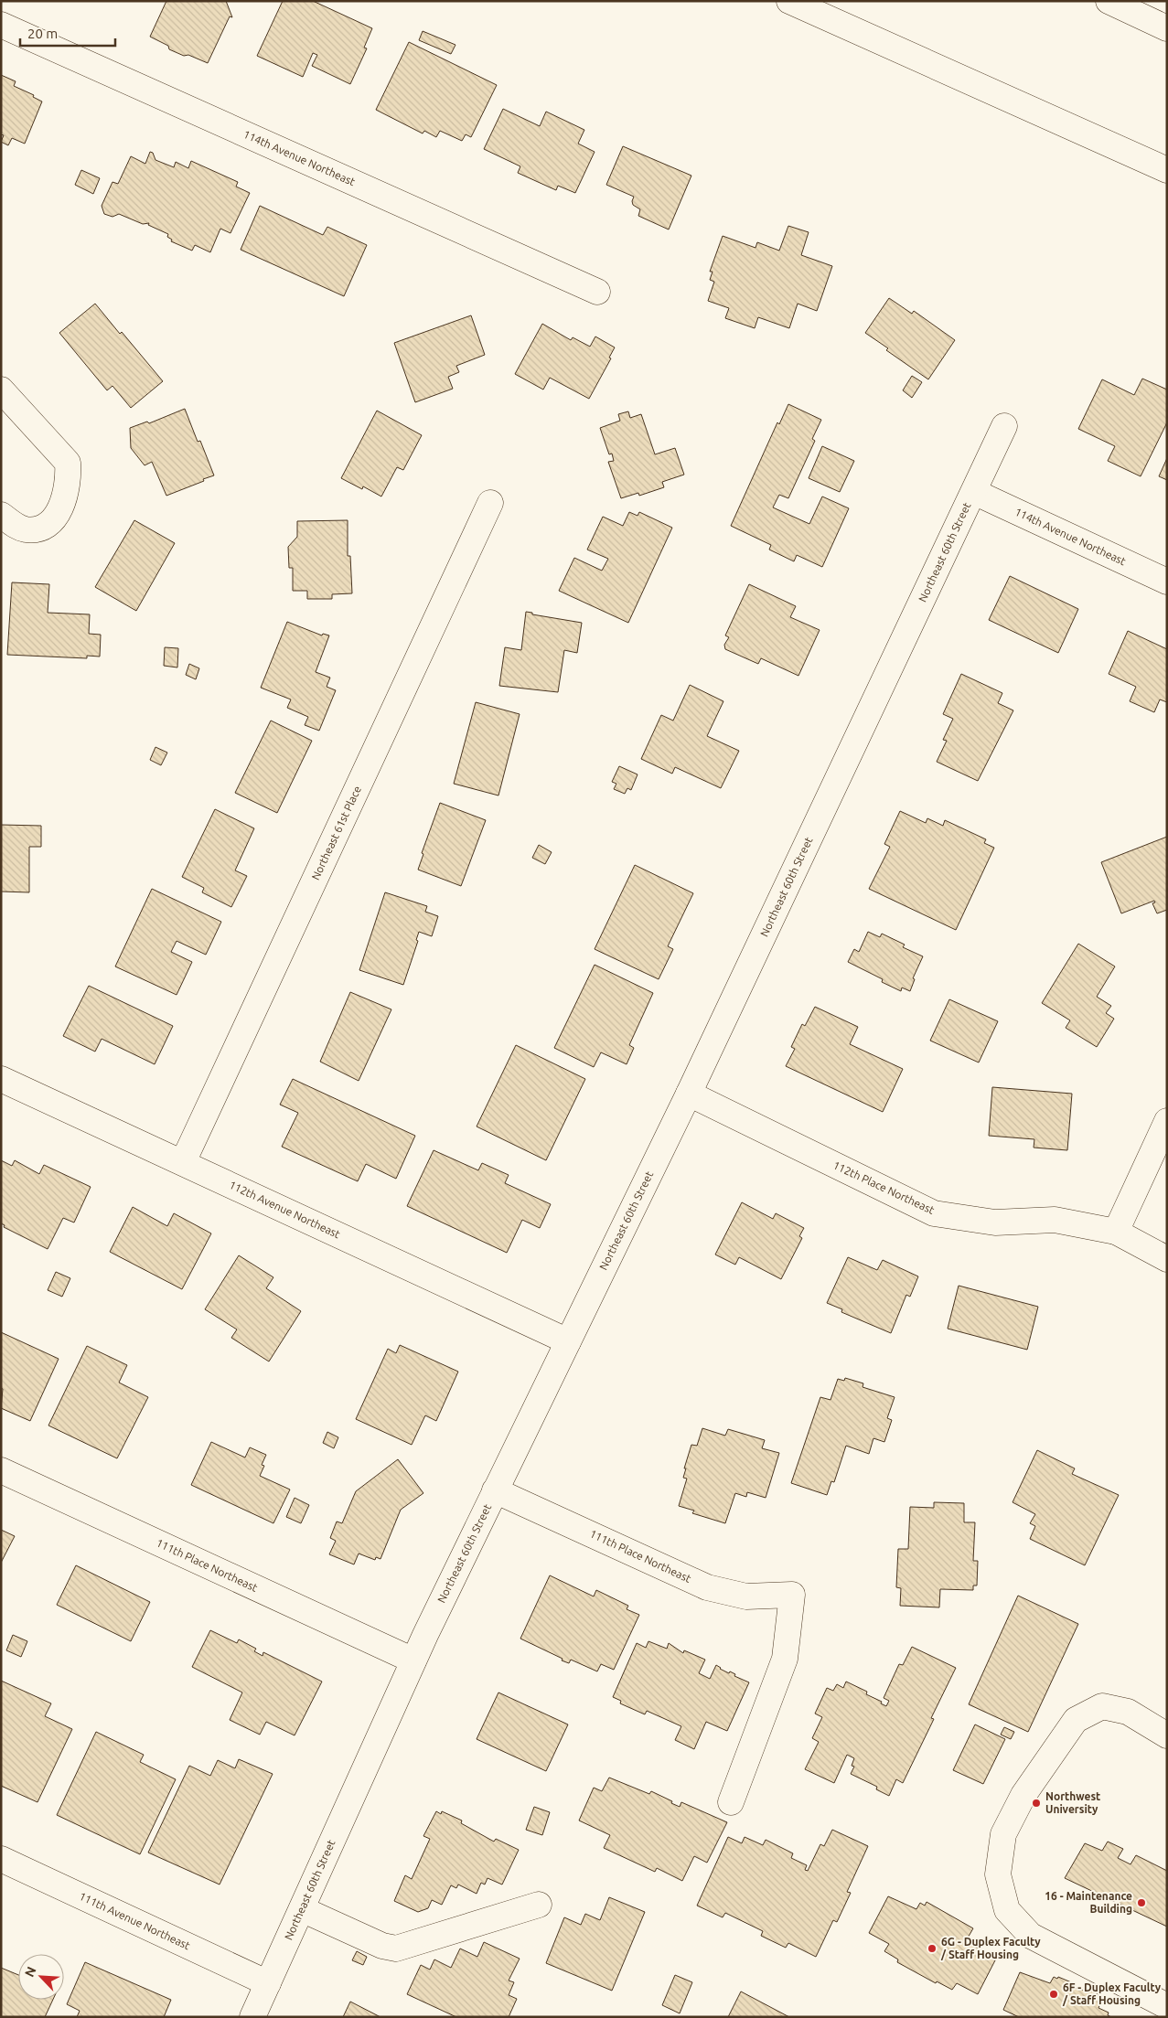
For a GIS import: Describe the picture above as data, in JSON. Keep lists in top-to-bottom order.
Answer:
{
  "streets": {
    "main road": [
      "114th Avenue Northeast",
      "Northeast 60th Street",
      "Northeast 61st Place",
      "112th Place Northeast",
      "112th Avenue Northeast",
      "111th Place Northeast",
      "111th Avenue Northeast"
    ]
  },
  "crossings": [
    ["114th Avenue Northeast", "Northeast 60th Street"],
    ["Northeast 60th Street", "112th Place Northeast"],
    ["Northeast 60th Street", "112th Avenue Northeast"],
    ["Northeast 60th Street", "111th Place Northeast"],
    ["Northeast 60th Street", "111th Avenue Northeast"],
    ["Northeast 61st Place", "112th Avenue Northeast"]
  ],
  "places": [
    "Northwest University",
    "16 - Maintenance Building",
    "6G - Duplex Faculty / Staff Housing",
    "6F - Duplex Faculty / Staff Housing"
  ],
  "scale_bar": "20 m",
  "north": "top left"
}
